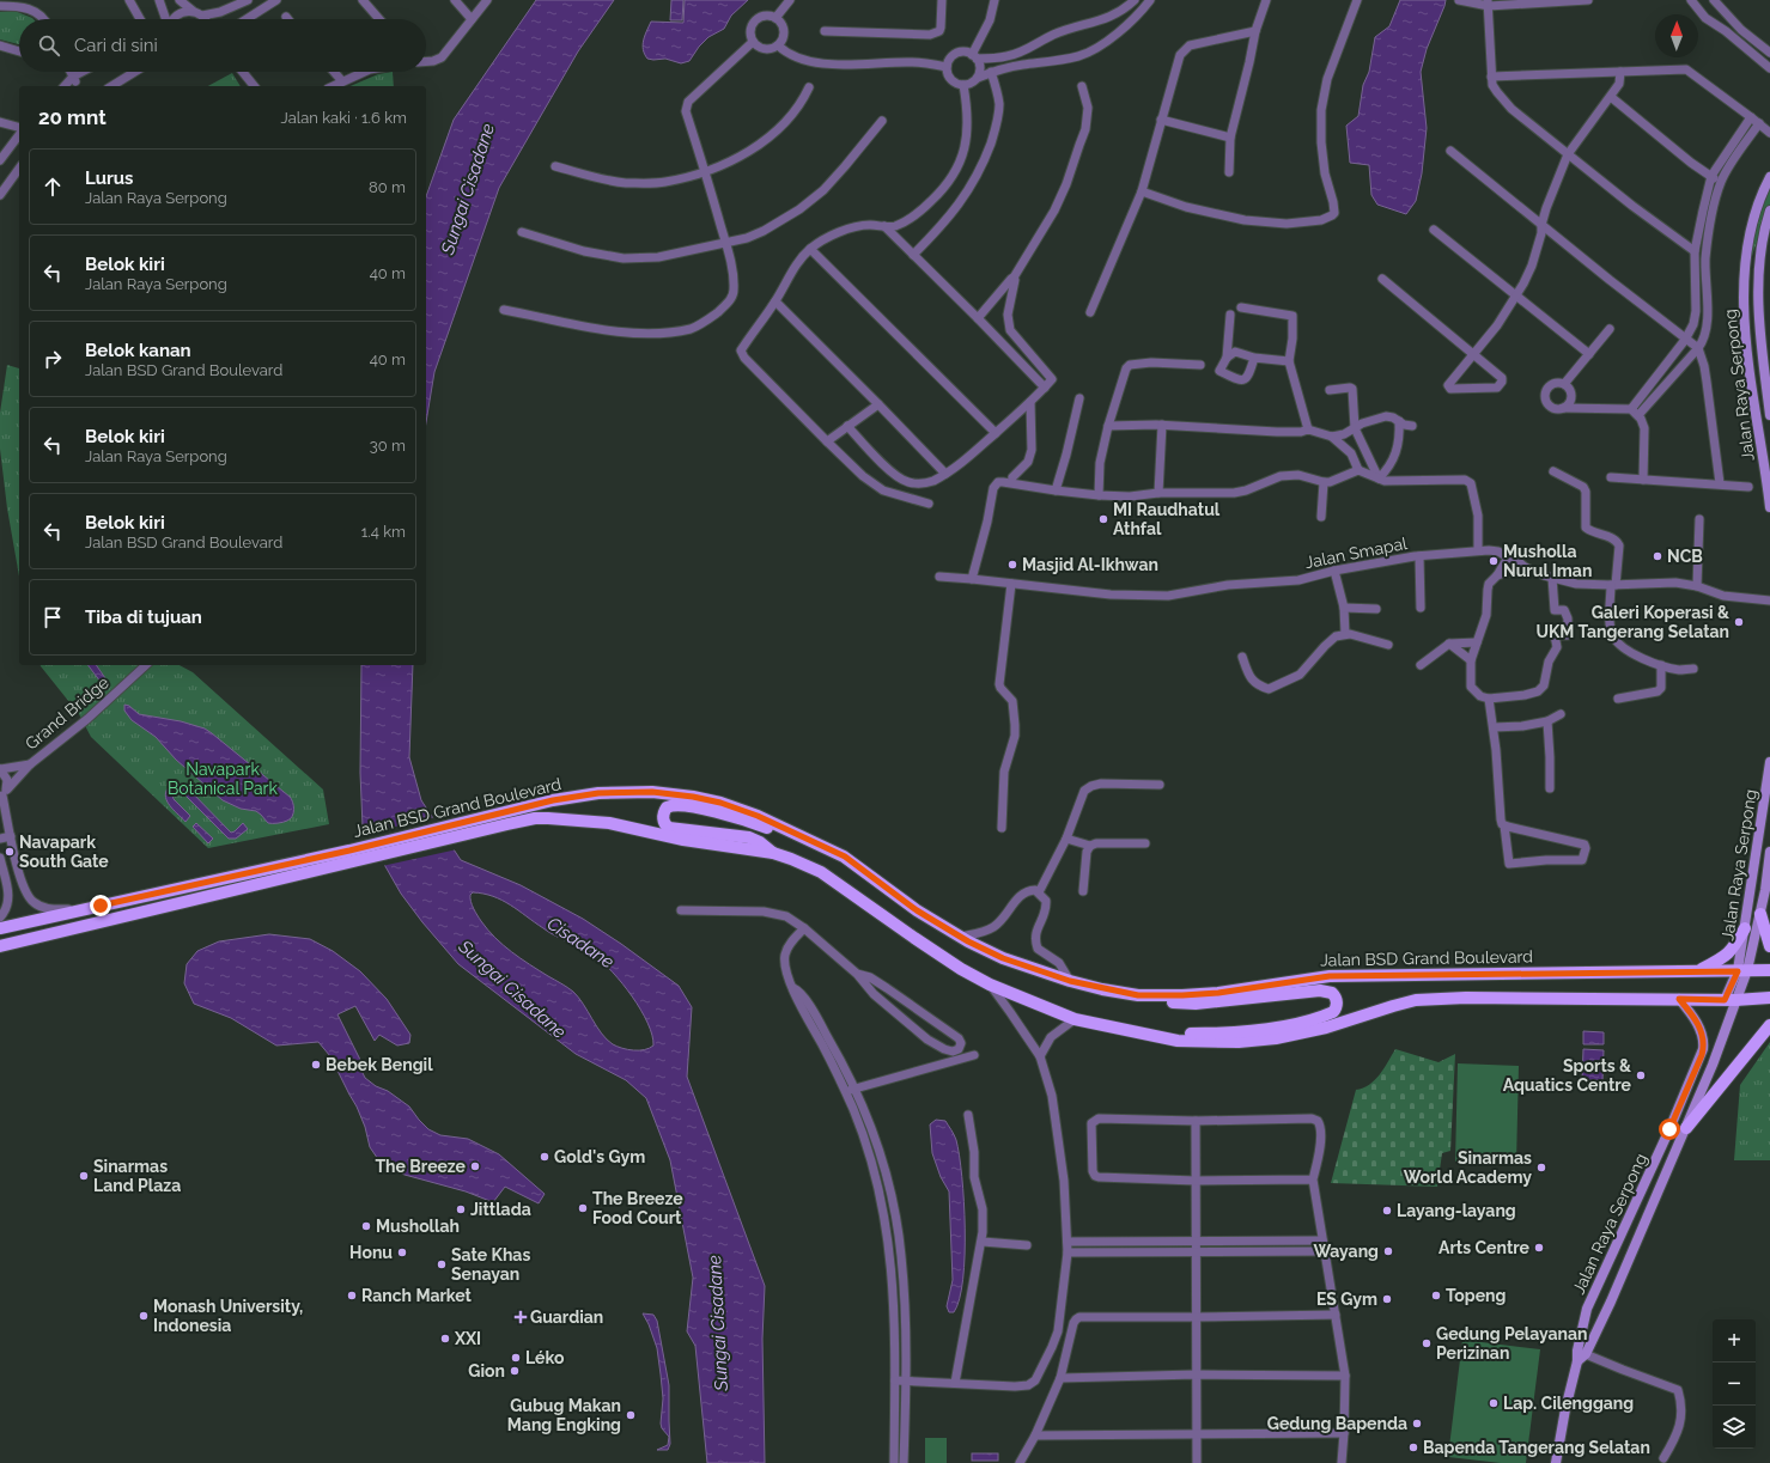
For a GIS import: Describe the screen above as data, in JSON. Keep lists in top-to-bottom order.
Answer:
{
  "streets": {
    "main road": ["Jalan Raya Serpong", "Jalan BSD Grand Boulevard"],
    "street": ["Jalan Smapal", "Grand Bridge"]
  },
  "crossings": [
    ["Jalan Raya Serpong", "Jalan BSD Grand Boulevard"]
  ],
  "water": ["Sungai Cisadane", "Cisadane"],
  "parks": ["Navapark Botanical Park"],
  "places": {
    "other": [
      "MI Raudhatul Athfal",
      "NCB",
      "Musholla Nurul Iman",
      "Masjid Al-Ikhwan",
      "Galeri Koperasi & UKM Tangerang Selatan",
      "Navapark South Gate",
      "Bebek Bengil",
      "Sports & Aquatics Centre",
      "Gold's Gym",
      "The Breeze",
      "Sinarmas World Academy",
      "Sinarmas Land Plaza",
      "The Breeze Food Court",
      "Jittlada",
      "Layang-layang",
      "Mushollah",
      "Arts Centre",
      "Wayang",
      "Honu",
      "Sate Khas Senayan",
      "Ranch Market",
      "Topeng",
      "ES Gym",
      "Monash University, Indonesia",
      "XXI",
      "Gedung Pelayanan Perizinan",
      "Léko",
      "Gion",
      "Lap. Cilenggang",
      "Gubug Makan Mang Engking",
      "Gedung Bapenda",
      "Bapenda Tangerang Selatan"
    ],
    "health": ["Guardian"]
  },
  "north": "top",
  "page": {
    "search": "Cari di sini",
    "heading": ["20 mnt", "Jalan kaki · 1.6 km"],
    "list": [
      ["Lurus", "Jalan Raya Serpong", "80 m"],
      ["Belok kiri", "Jalan Raya Serpong", "40 m"],
      ["Belok kanan", "Jalan BSD Grand Boulevard", "40 m"],
      ["Belok kiri", "Jalan Raya Serpong", "30 m"],
      ["Belok kiri", "Jalan BSD Grand Boulevard", "1.4 km"],
      "Tiba di tujuan"
    ],
    "map_buttons": ["+", "−"]
  }
}
